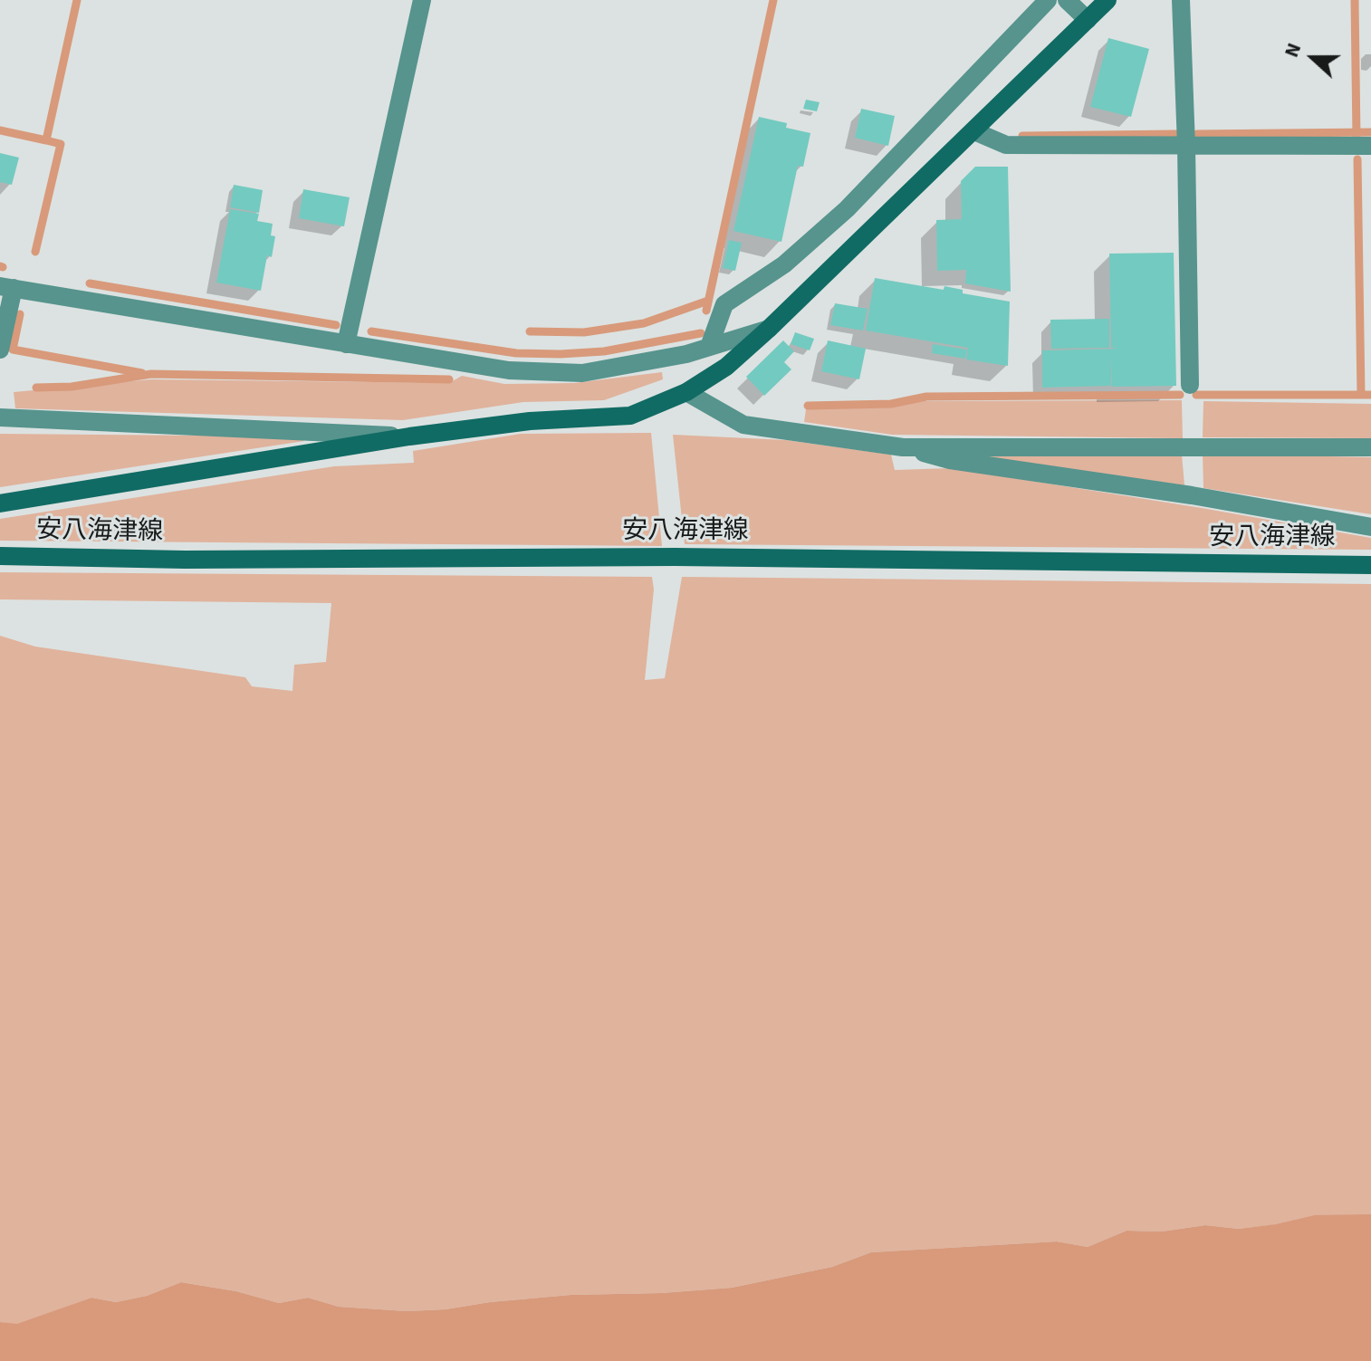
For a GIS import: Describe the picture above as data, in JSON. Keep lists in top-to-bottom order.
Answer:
{
  "streets": {
    "main road": ["安八海津線"]
  },
  "north": "left"
}
